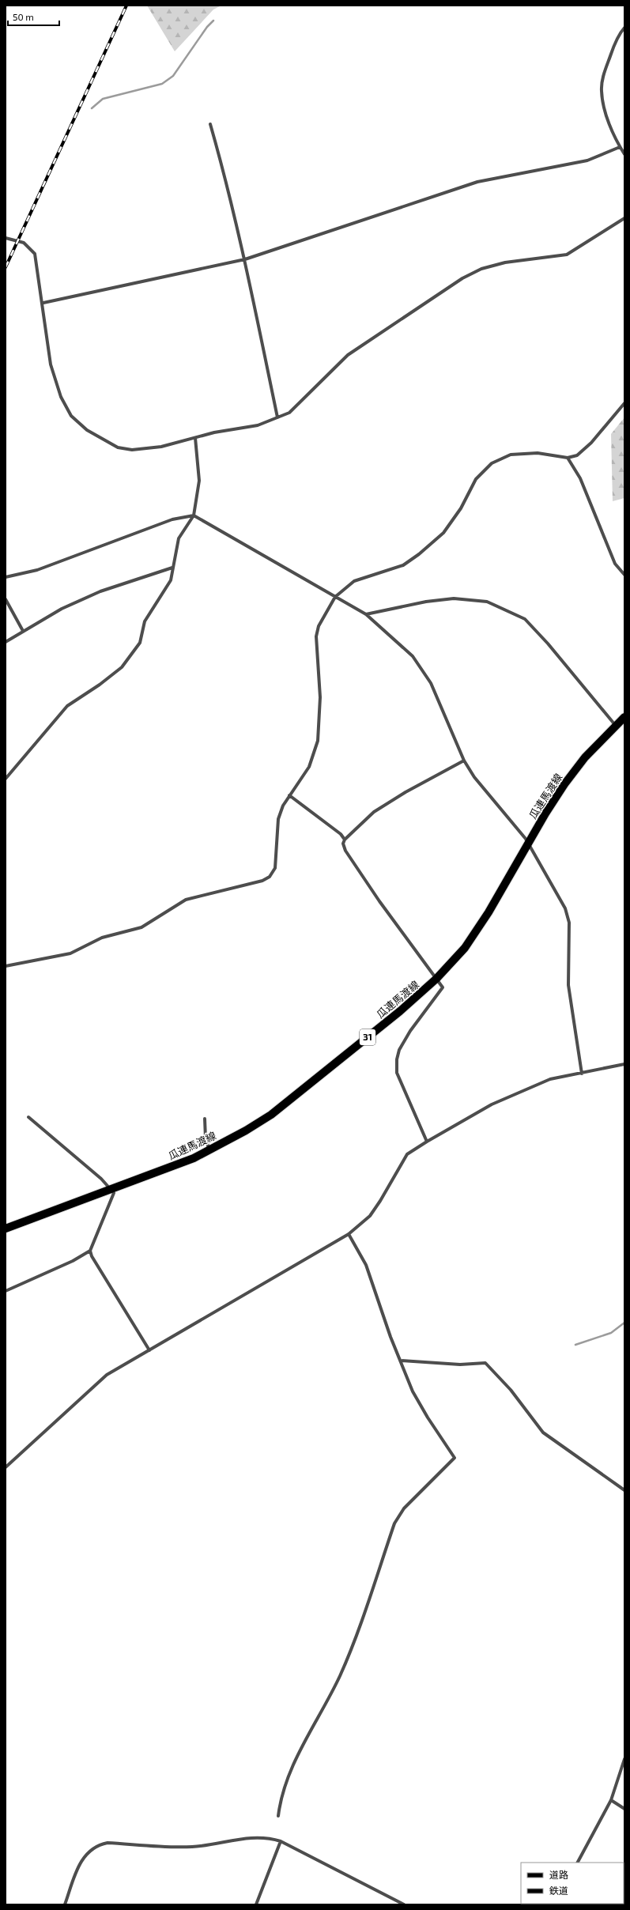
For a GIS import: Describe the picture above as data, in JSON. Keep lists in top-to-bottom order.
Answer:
{
  "streets": {
    "main road": ["瓜連馬渡線", "31"]
  },
  "legend": ["道路", "鉄道"],
  "scale_bar": "50 m"
}
